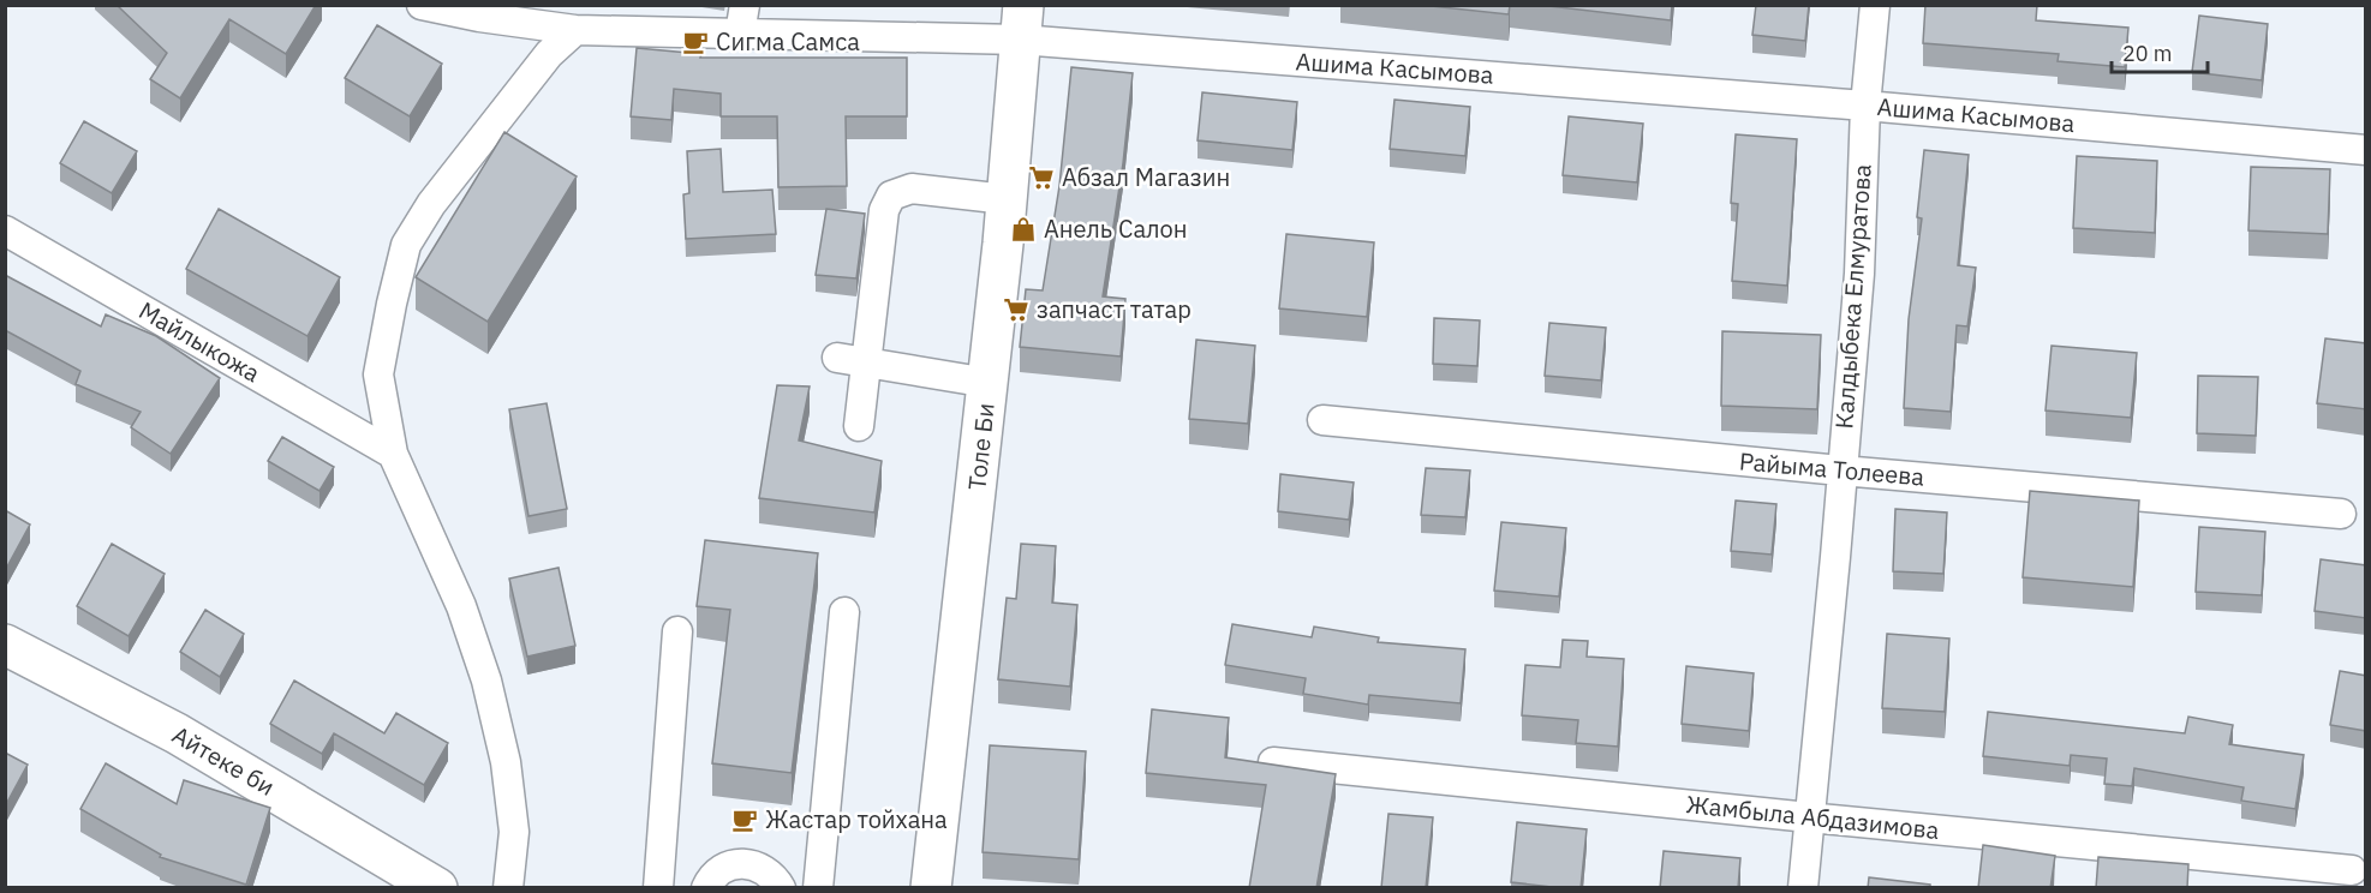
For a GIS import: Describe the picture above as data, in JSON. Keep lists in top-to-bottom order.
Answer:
{
  "streets": {
    "street": [
      "Ашима Касымова",
      "Калдыбека Елмуратова",
      "Майлыкожа",
      "Толе Би",
      "Райыма Толеева",
      "Айтеке би",
      "Жамбыла Абдазимова"
    ]
  },
  "crossings": [
    ["Ашима Касымова", "Калдыбека Елмуратова"],
    ["Ашима Касымова", "Толе Би"],
    ["Калдыбека Елмуратова", "Райыма Толеева"],
    ["Калдыбека Елмуратова", "Жамбыла Абдазимова"]
  ],
  "places": {
    "cafe": ["Сигма Самса", "Жастар тойхана"],
    "supermarket": ["Абзал Магазин", "запчаст татар"],
    "shop": ["Анель Салон"]
  },
  "scale_bar": "20 m"
}
